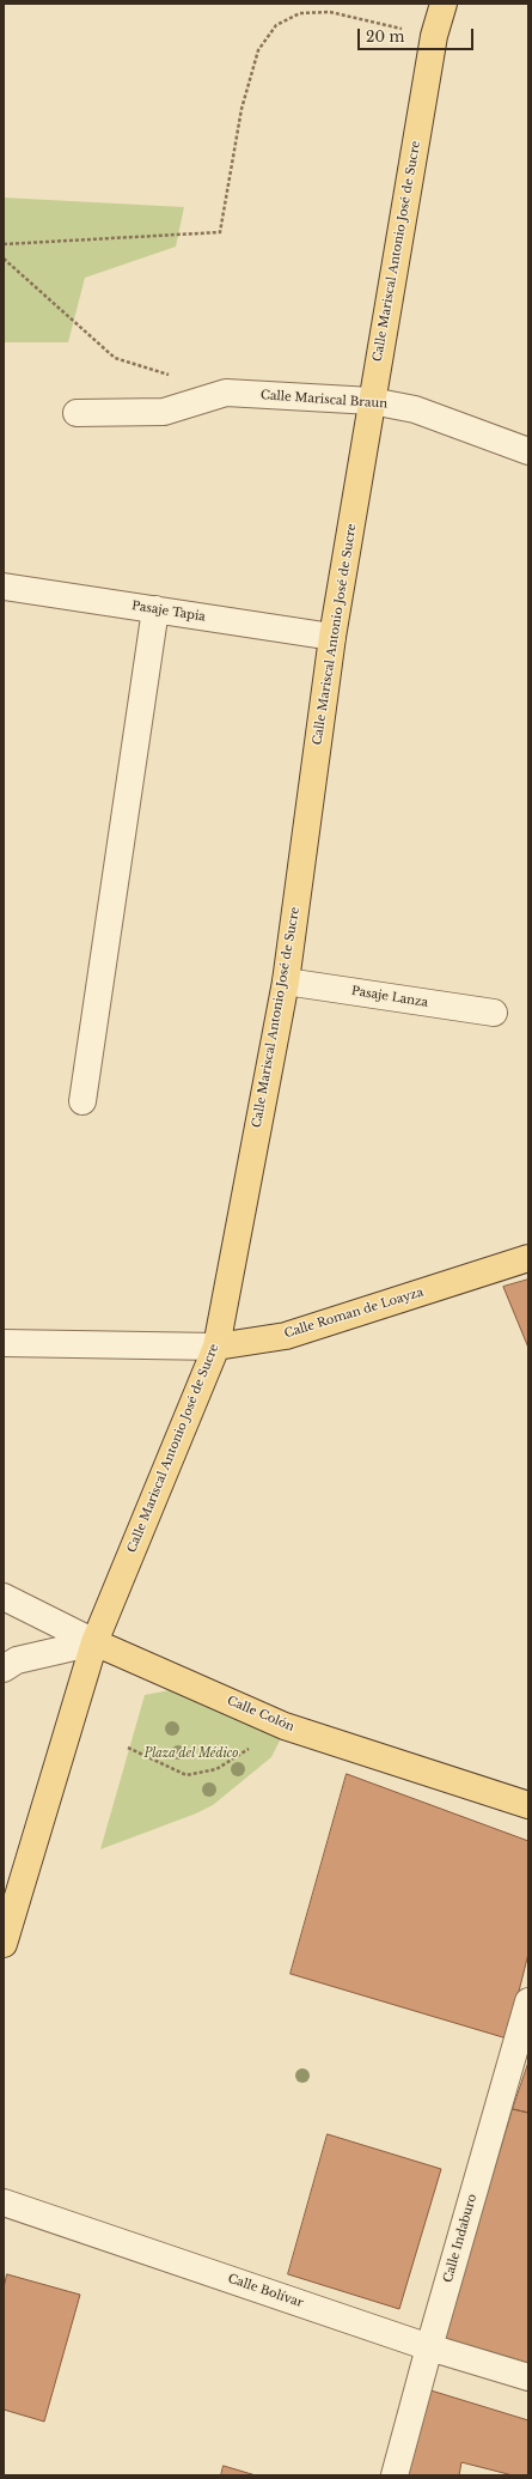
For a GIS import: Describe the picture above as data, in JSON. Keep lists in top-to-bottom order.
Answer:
{
  "streets": {
    "main road": ["Calle Mariscal Antonio José de Sucre", "Calle Roman de Loayza", "Calle Colón"],
    "street": [
      "Calle Mariscal Braun",
      "Pasaje Tapia",
      "Pasaje Lanza",
      "Calle Indaburo",
      "Calle Bolívar"
    ]
  },
  "crossings": [
    ["Calle Mariscal Antonio José de Sucre", "Calle Mariscal Braun"],
    ["Calle Mariscal Antonio José de Sucre", "Pasaje Tapia"],
    ["Calle Mariscal Antonio José de Sucre", "Pasaje Lanza"],
    ["Calle Mariscal Antonio José de Sucre", "Calle Roman de Loayza"],
    ["Calle Mariscal Antonio José de Sucre", "Calle Colón"],
    ["Calle Indaburo", "Calle Bolívar"]
  ],
  "parks": ["Plaza del Médico"],
  "scale_bar": "20 m"
}
